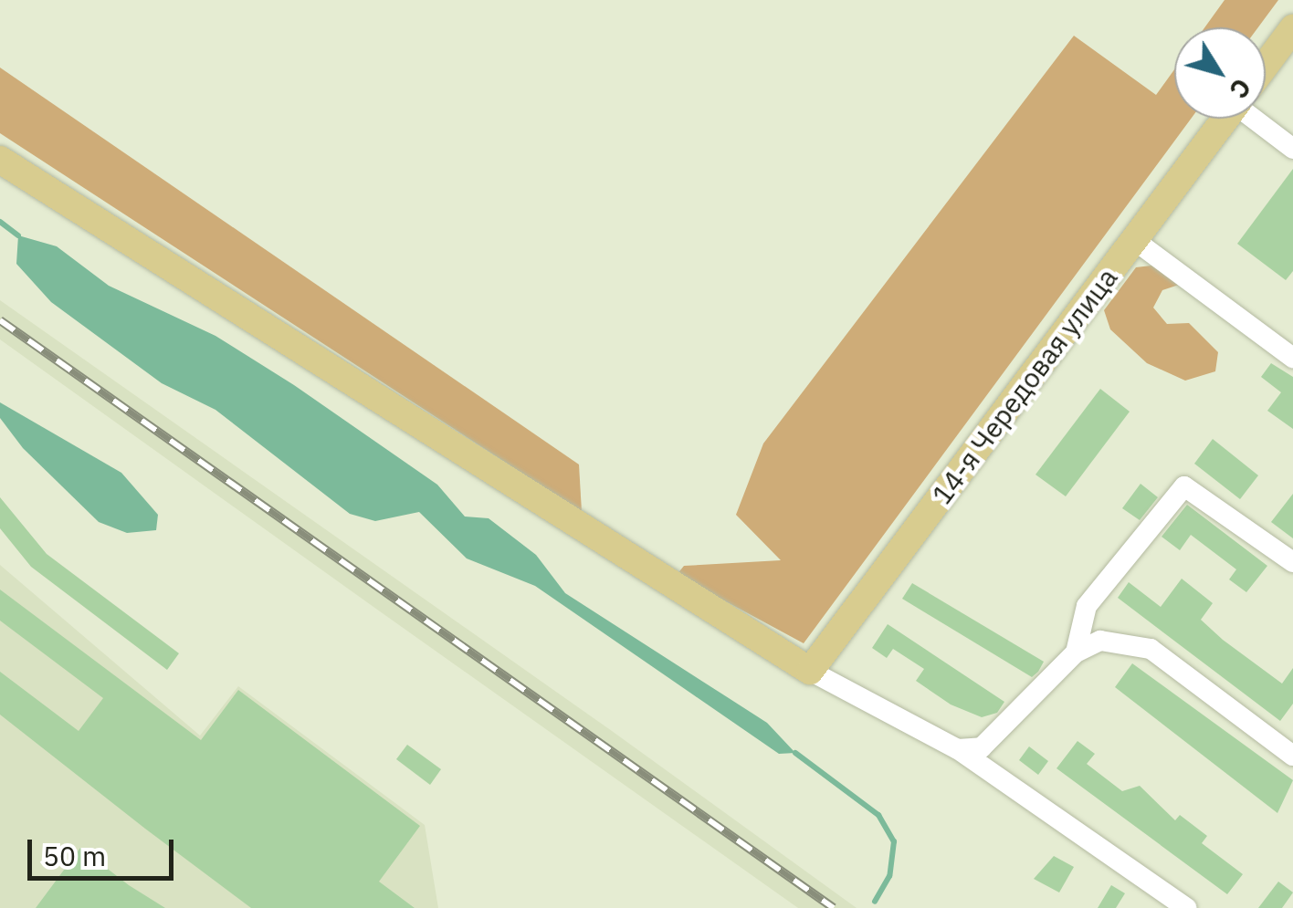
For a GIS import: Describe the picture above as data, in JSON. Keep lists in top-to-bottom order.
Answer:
{
  "streets": {
    "main road": ["14-я Чередовая улица"]
  },
  "scale_bar": "50 m",
  "north": "bottom right"
}
